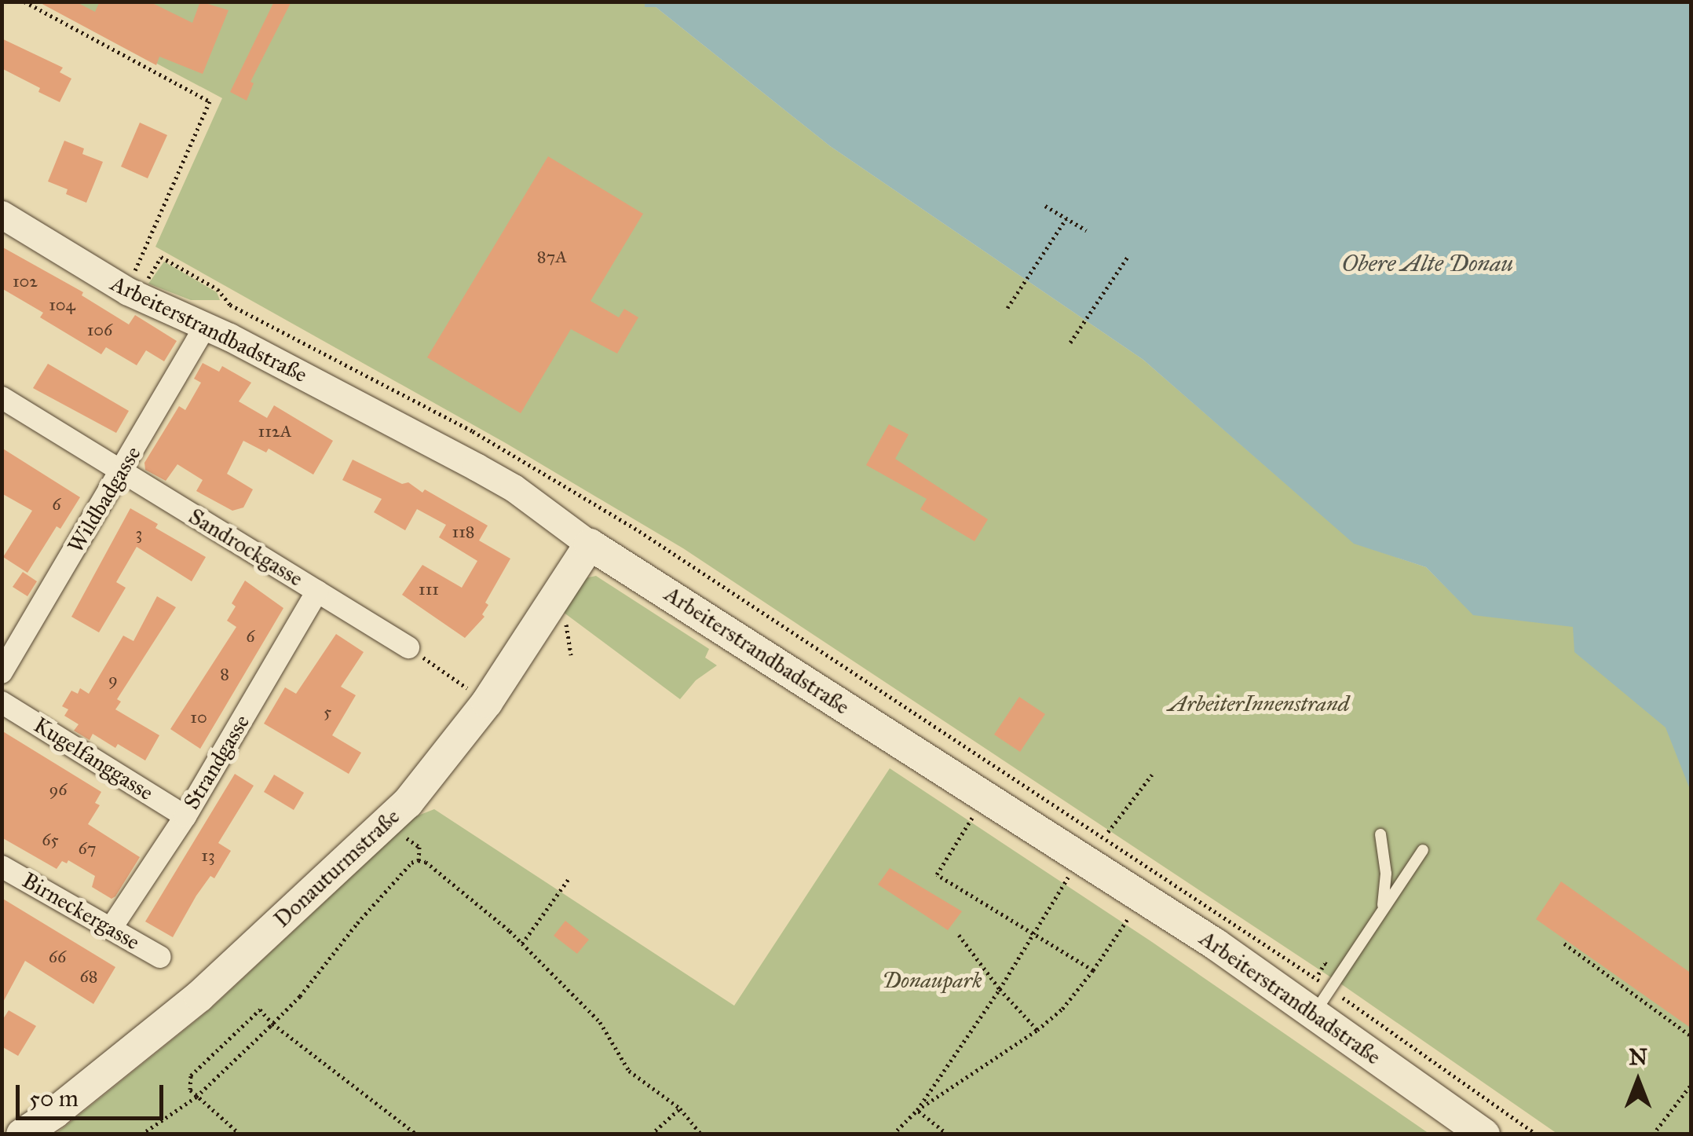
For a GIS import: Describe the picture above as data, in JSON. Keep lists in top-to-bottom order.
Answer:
{
  "streets": {
    "main road": ["Arbeiterstrandbadstraße", "Donauturmstraße"],
    "street": [
      "Wildbadgasse",
      "Sandrockgasse",
      "Kugelfanggasse",
      "Strandgasse",
      "Birneckergasse"
    ]
  },
  "crossings": [
    ["Arbeiterstrandbadstraße", "Wildbadgasse"],
    ["Arbeiterstrandbadstraße", "Donauturmstraße"],
    ["Wildbadgasse", "Sandrockgasse"],
    ["Sandrockgasse", "Strandgasse"],
    ["Kugelfanggasse", "Strandgasse"],
    ["Strandgasse", "Birneckergasse"]
  ],
  "water": ["Obere Alte Donau"],
  "parks": ["ArbeiterInnenstrand", "Donaupark"],
  "house_numbers": [
    "87A",
    "102",
    "104",
    "106",
    "112A",
    "6",
    "118",
    "3",
    "111",
    "6",
    "8",
    "9",
    "5",
    "10",
    "96",
    "65",
    "67",
    "13",
    "66",
    "68"
  ],
  "scale_bar": "50 m",
  "north": "top"
}
